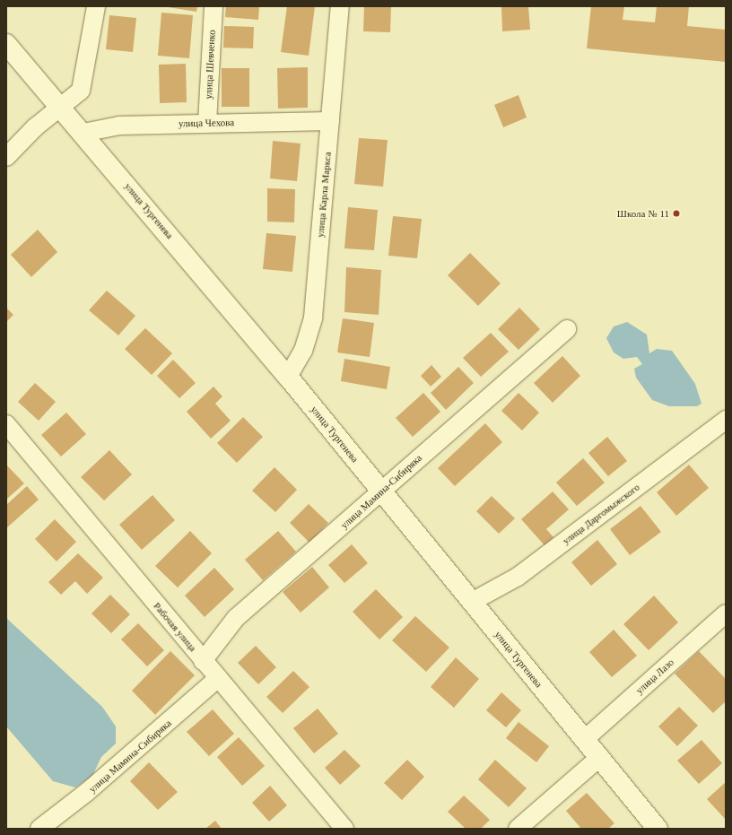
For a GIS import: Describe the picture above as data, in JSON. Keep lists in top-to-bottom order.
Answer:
{
  "streets": {
    "street": [
      "улица Шевченко",
      "улица Чехова",
      "улица Карла Маркса",
      "улица Тургенева",
      "улица Мамина-Сибиряка",
      "улица Даргомыжского",
      "Рабочая улица",
      "улица Лазо"
    ]
  },
  "crossings": [
    ["улица Шевченко", "улица Чехова"],
    ["улица Чехова", "улица Карла Маркса"],
    ["улица Чехова", "улица Тургенева"],
    ["улица Карла Маркса", "улица Тургенева"],
    ["улица Тургенева", "улица Мамина-Сибиряка"],
    ["улица Тургенева", "улица Даргомыжского"],
    ["улица Тургенева", "улица Лазо"],
    ["улица Мамина-Сибиряка", "Рабочая улица"]
  ],
  "places": ["Школа № 11"]
}
